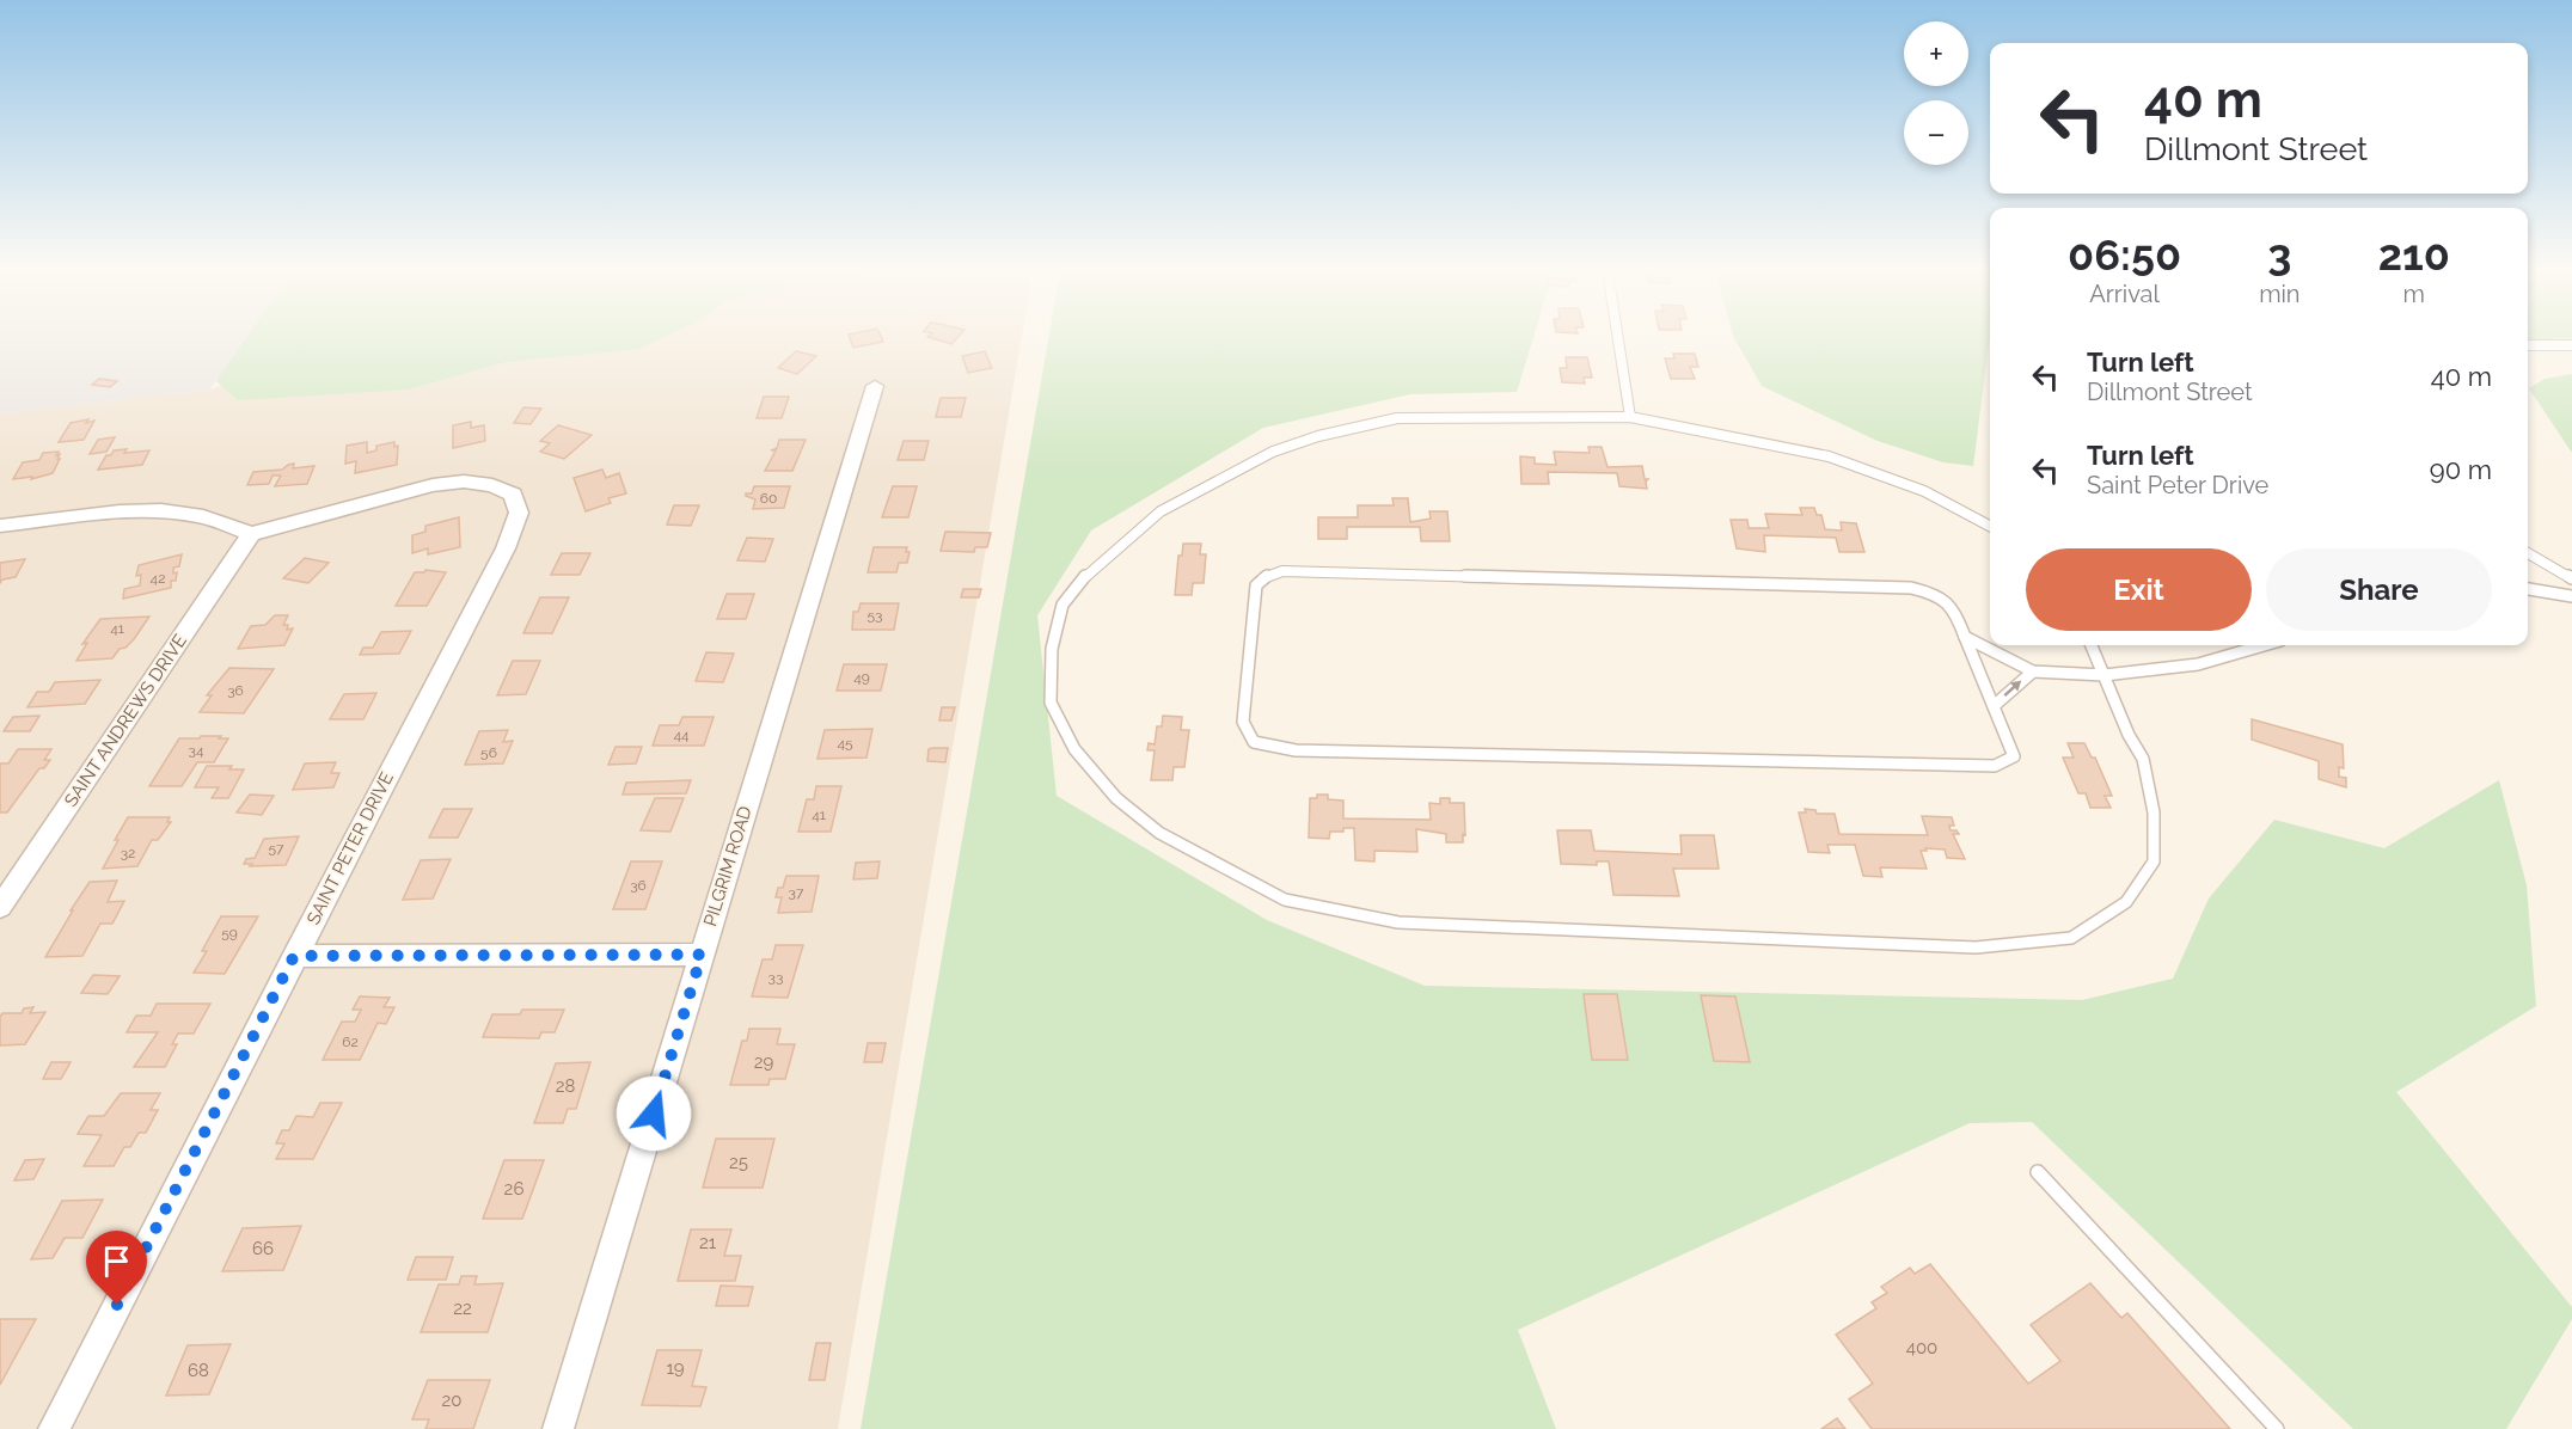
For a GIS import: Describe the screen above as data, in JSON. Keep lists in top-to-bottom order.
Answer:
{
  "streets": {
    "street": ["SAINT ANDREWS DRIVE", "SAINT PETER DRIVE", "PILGRIM ROAD"]
  },
  "crossings": [
    ["SAINT ANDREWS DRIVE", "SAINT PETER DRIVE"]
  ],
  "house_numbers": [
    "60",
    "42",
    "53",
    "41",
    "49",
    "36",
    "44",
    "45",
    "34",
    "56",
    "41",
    "57",
    "32",
    "36",
    "37",
    "59",
    "33",
    "62",
    "29",
    "28",
    "25",
    "26",
    "21",
    "66",
    "22",
    "400",
    "19",
    "68",
    "20"
  ],
  "page": {
    "map_buttons": ["+", "−"],
    "turn": ["40 m", "Dillmont Street"],
    "eta": [
      "06:50",
      "Arrival",
      "3",
      "min",
      "210",
      "m"
    ],
    "list": [
      {
        "name": "Turn left",
        "note": "Dillmont Street",
        "value": "40 m"
      },
      {
        "name": "Turn left",
        "note": "Saint Peter Drive",
        "value": "90 m"
      }
    ],
    "buttons": ["Exit", "Share"]
  }
}
